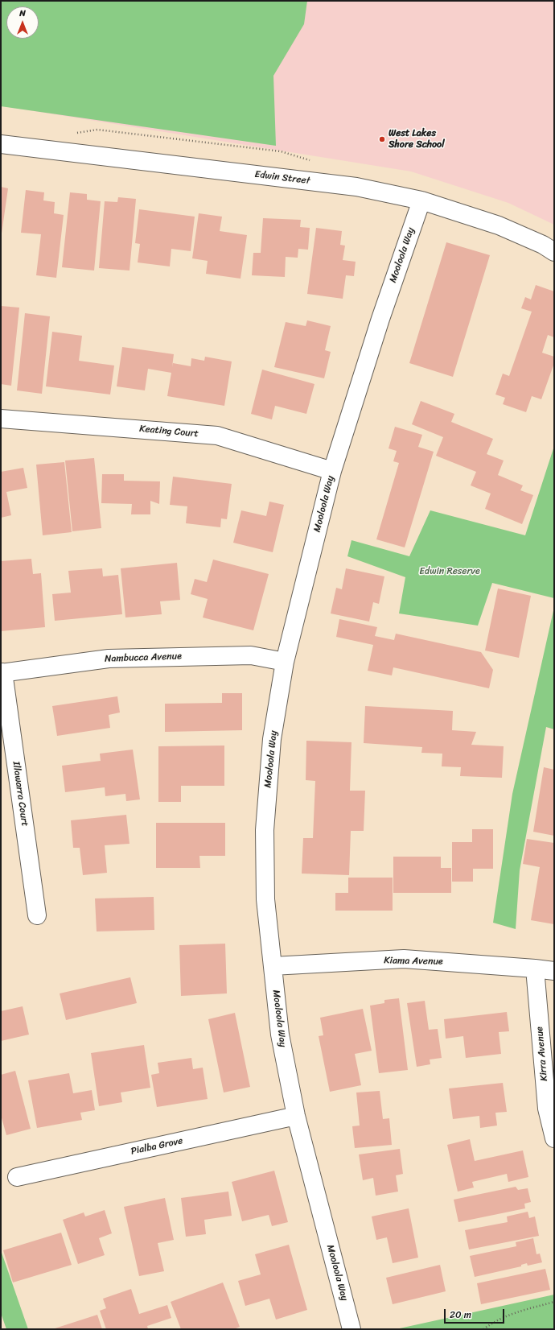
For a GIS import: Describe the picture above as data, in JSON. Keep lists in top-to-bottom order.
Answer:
{
  "streets": {
    "street": [
      "Edwin Street",
      "Mooloola Way",
      "Keating Court",
      "Nambucca Avenue",
      "Illawarra Court",
      "Kiama Avenue",
      "Kirra Avenue",
      "Pialba Grove"
    ]
  },
  "crossings": [
    ["Edwin Street", "Mooloola Way"],
    ["Mooloola Way", "Keating Court"],
    ["Mooloola Way", "Nambucca Avenue"],
    ["Mooloola Way", "Kiama Avenue"],
    ["Mooloola Way", "Pialba Grove"],
    ["Nambucca Avenue", "Illawarra Court"],
    ["Kiama Avenue", "Kirra Avenue"]
  ],
  "parks": ["Edwin Reserve"],
  "places": ["West Lakes Shore School"],
  "scale_bar": "20 m",
  "north": "top"
}
